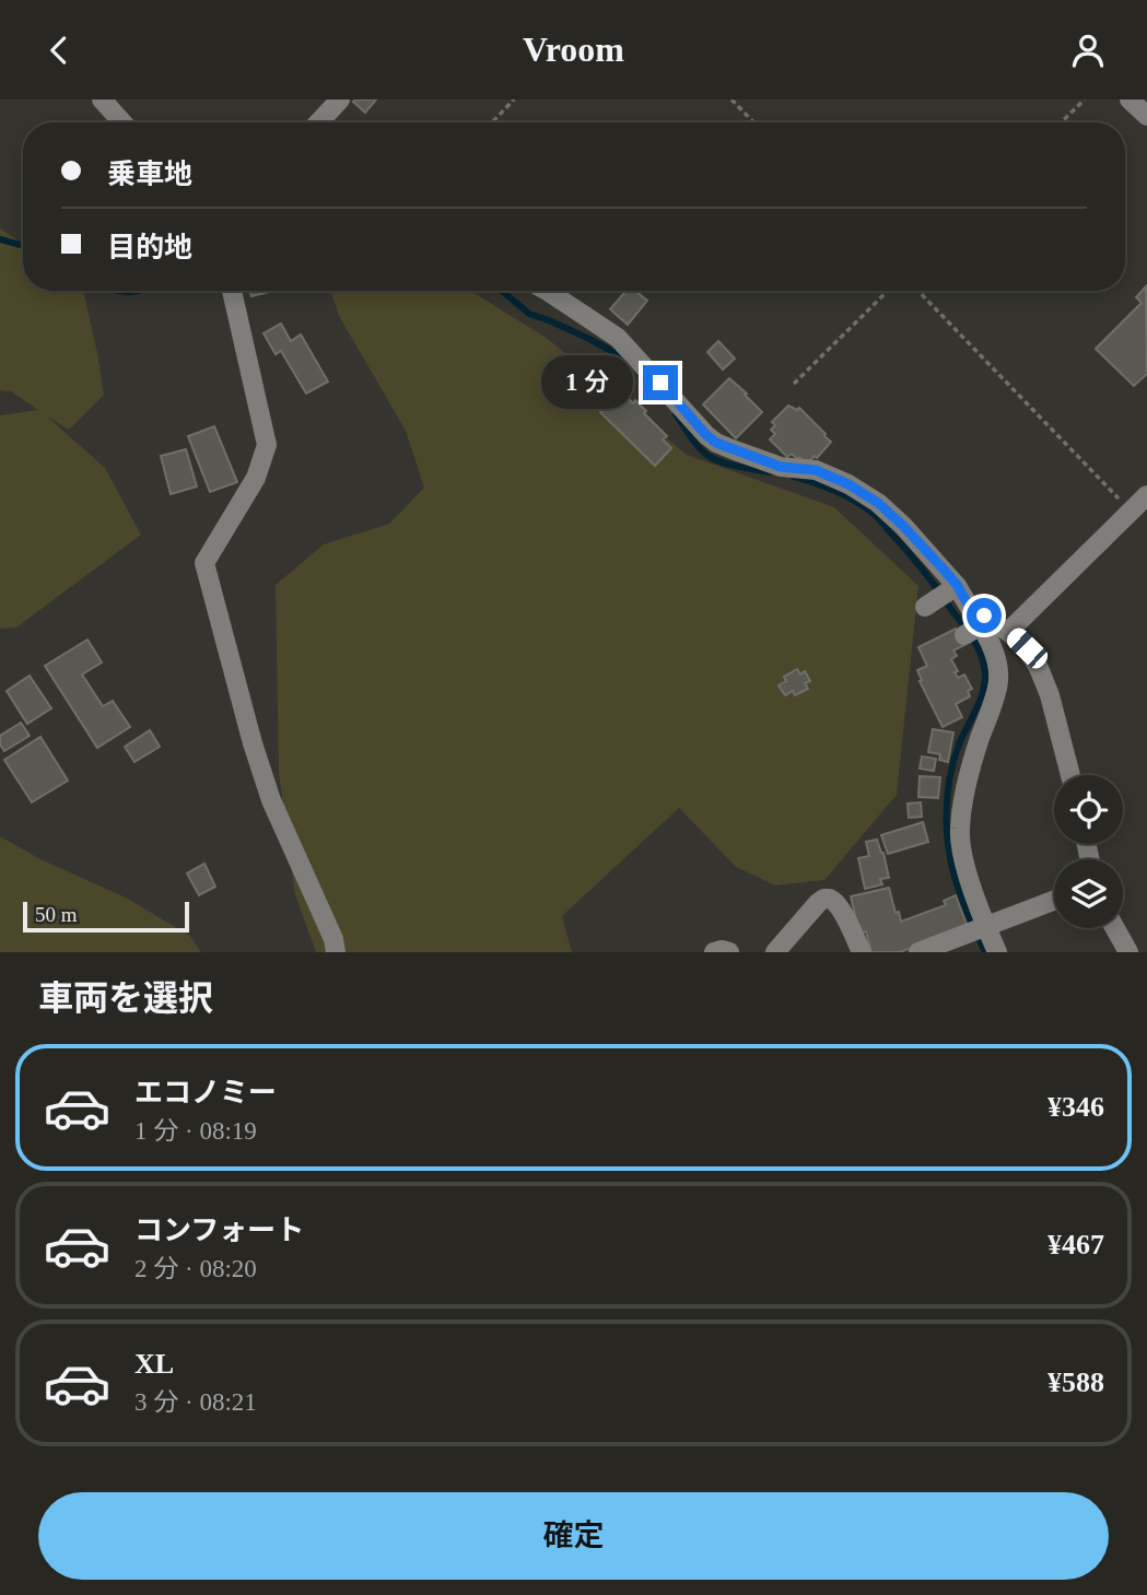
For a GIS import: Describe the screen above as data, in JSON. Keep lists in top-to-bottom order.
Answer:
{
  "scale_bar": "50 m",
  "page": {
    "header": "Vroom",
    "banner": ["乗車地", "目的地"],
    "bubble": "1 分",
    "scale": "50 m",
    "heading": "車両を選択",
    "list": [
      {
        "name": "エコノミー",
        "note": "1 分 · 08:19",
        "value": "¥346"
      },
      {
        "name": "コンフォート",
        "note": "2 分 · 08:20",
        "value": "¥467"
      },
      {
        "name": "XL",
        "note": "3 分 · 08:21",
        "value": "¥588"
      }
    ],
    "buttons": "確定"
  }
}
